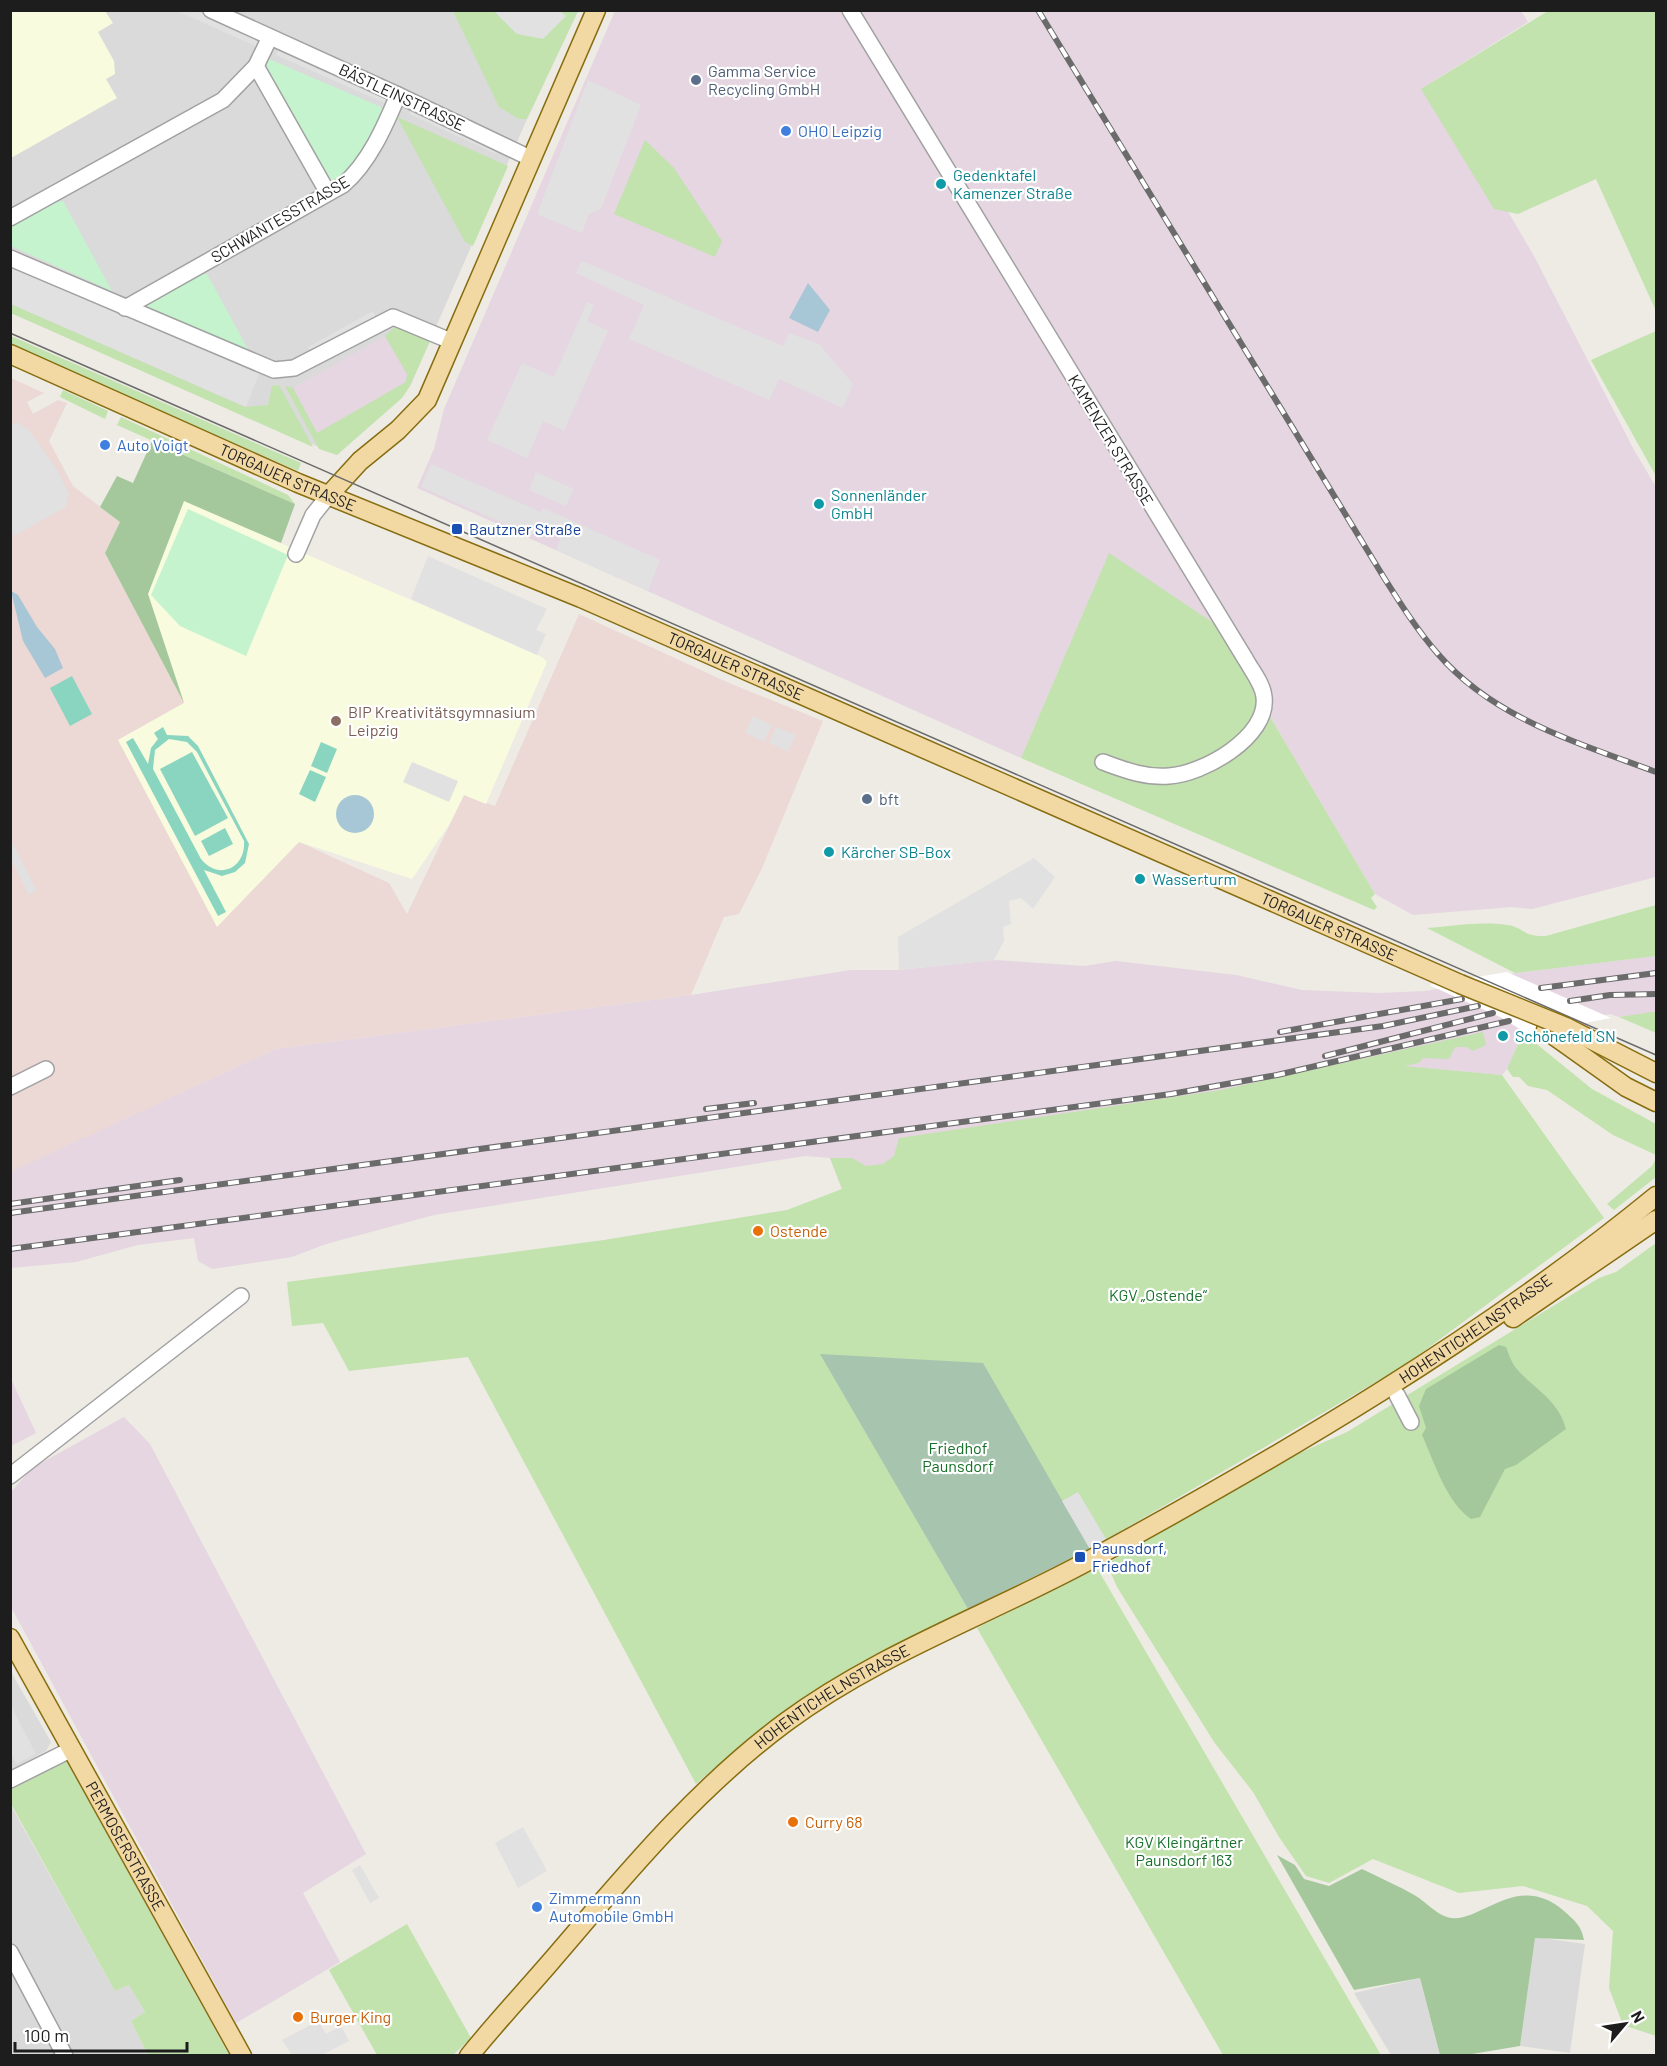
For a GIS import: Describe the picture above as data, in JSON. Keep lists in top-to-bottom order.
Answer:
{
  "streets": {
    "main road": ["TORGAUER STRASSE", "HOHENTICHELNSTRASSE", "PERMOSERSTRASSE"],
    "street": ["BÄSTLEINSTRASSE", "SCHWANTESSTRASSE", "KAMENZER STRASSE"]
  },
  "crossings": [
    ["BÄSTLEINSTRASSE", "SCHWANTESSTRASSE"]
  ],
  "parks": ["KGV „Ostende“", "Friedhof Paunsdorf", "KGV Kleingärtner Paunsdorf 163"],
  "places": {
    "other": [
      "Gamma Service Recycling GmbH",
      "OHO Leipzig",
      "Gedenktafel Kamenzer Straße",
      "Auto Voigt",
      "Sonnenländer GmbH",
      "BIP Kreativitätsgymnasium Leipzig",
      "bft",
      "Kärcher SB-Box",
      "Wasserturm",
      "Schönefeld SN",
      "Ostende",
      "Curry 68",
      "Zimmermann Automobile GmbH",
      "Burger King"
    ],
    "transit": ["Bautzner Straße", "Paunsdorf, Friedhof"]
  },
  "scale_bar": "100 m",
  "north": "top right"
}
